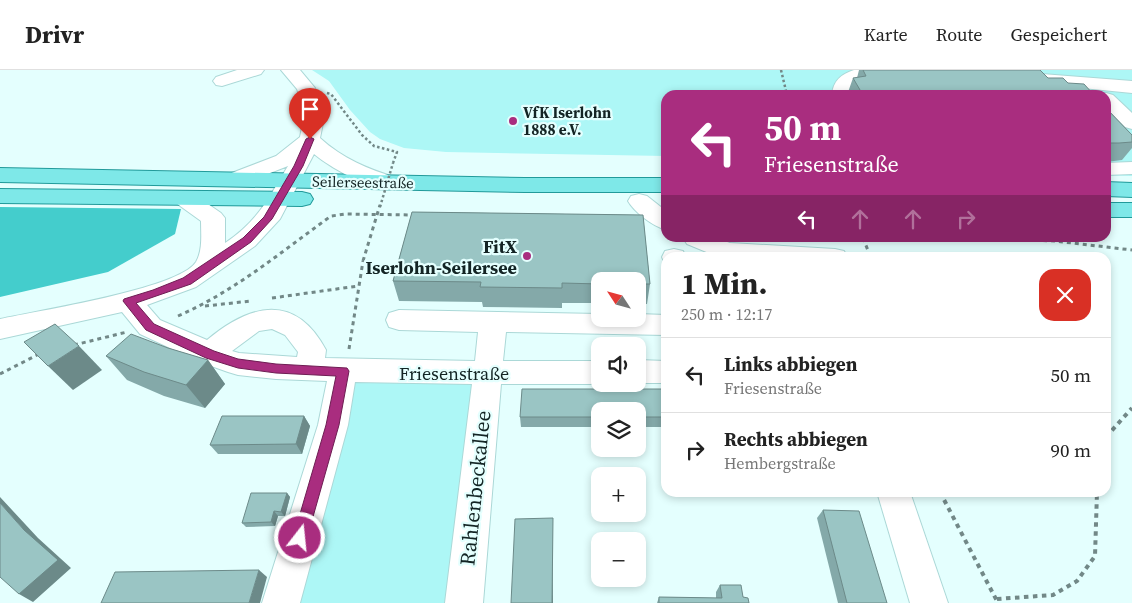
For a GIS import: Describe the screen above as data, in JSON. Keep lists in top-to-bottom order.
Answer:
{
  "streets": {
    "main road": ["Seilerseestraße"],
    "street": ["Friesenstraße", "Rahlenbeckallee"]
  },
  "crossings": [
    ["Friesenstraße", "Rahlenbeckallee"]
  ],
  "places": ["VfK Iserlohn 1888 e.V.", "FitX Iserlohn-Seilersee"],
  "north": "top left",
  "page": {
    "header": "Drivr",
    "nav": ["Karte", "Route", "Gespeichert"],
    "turn": ["50 m", "Friesenstraße"],
    "heading": ["1 Min.", "250 m · 12:17"],
    "map_buttons": ["+", "−"],
    "list": [
      {
        "name": "Links abbiegen",
        "note": "Friesenstraße",
        "value": "50 m"
      },
      {
        "name": "Rechts abbiegen",
        "note": "Hembergstraße",
        "value": "90 m"
      }
    ]
  }
}
